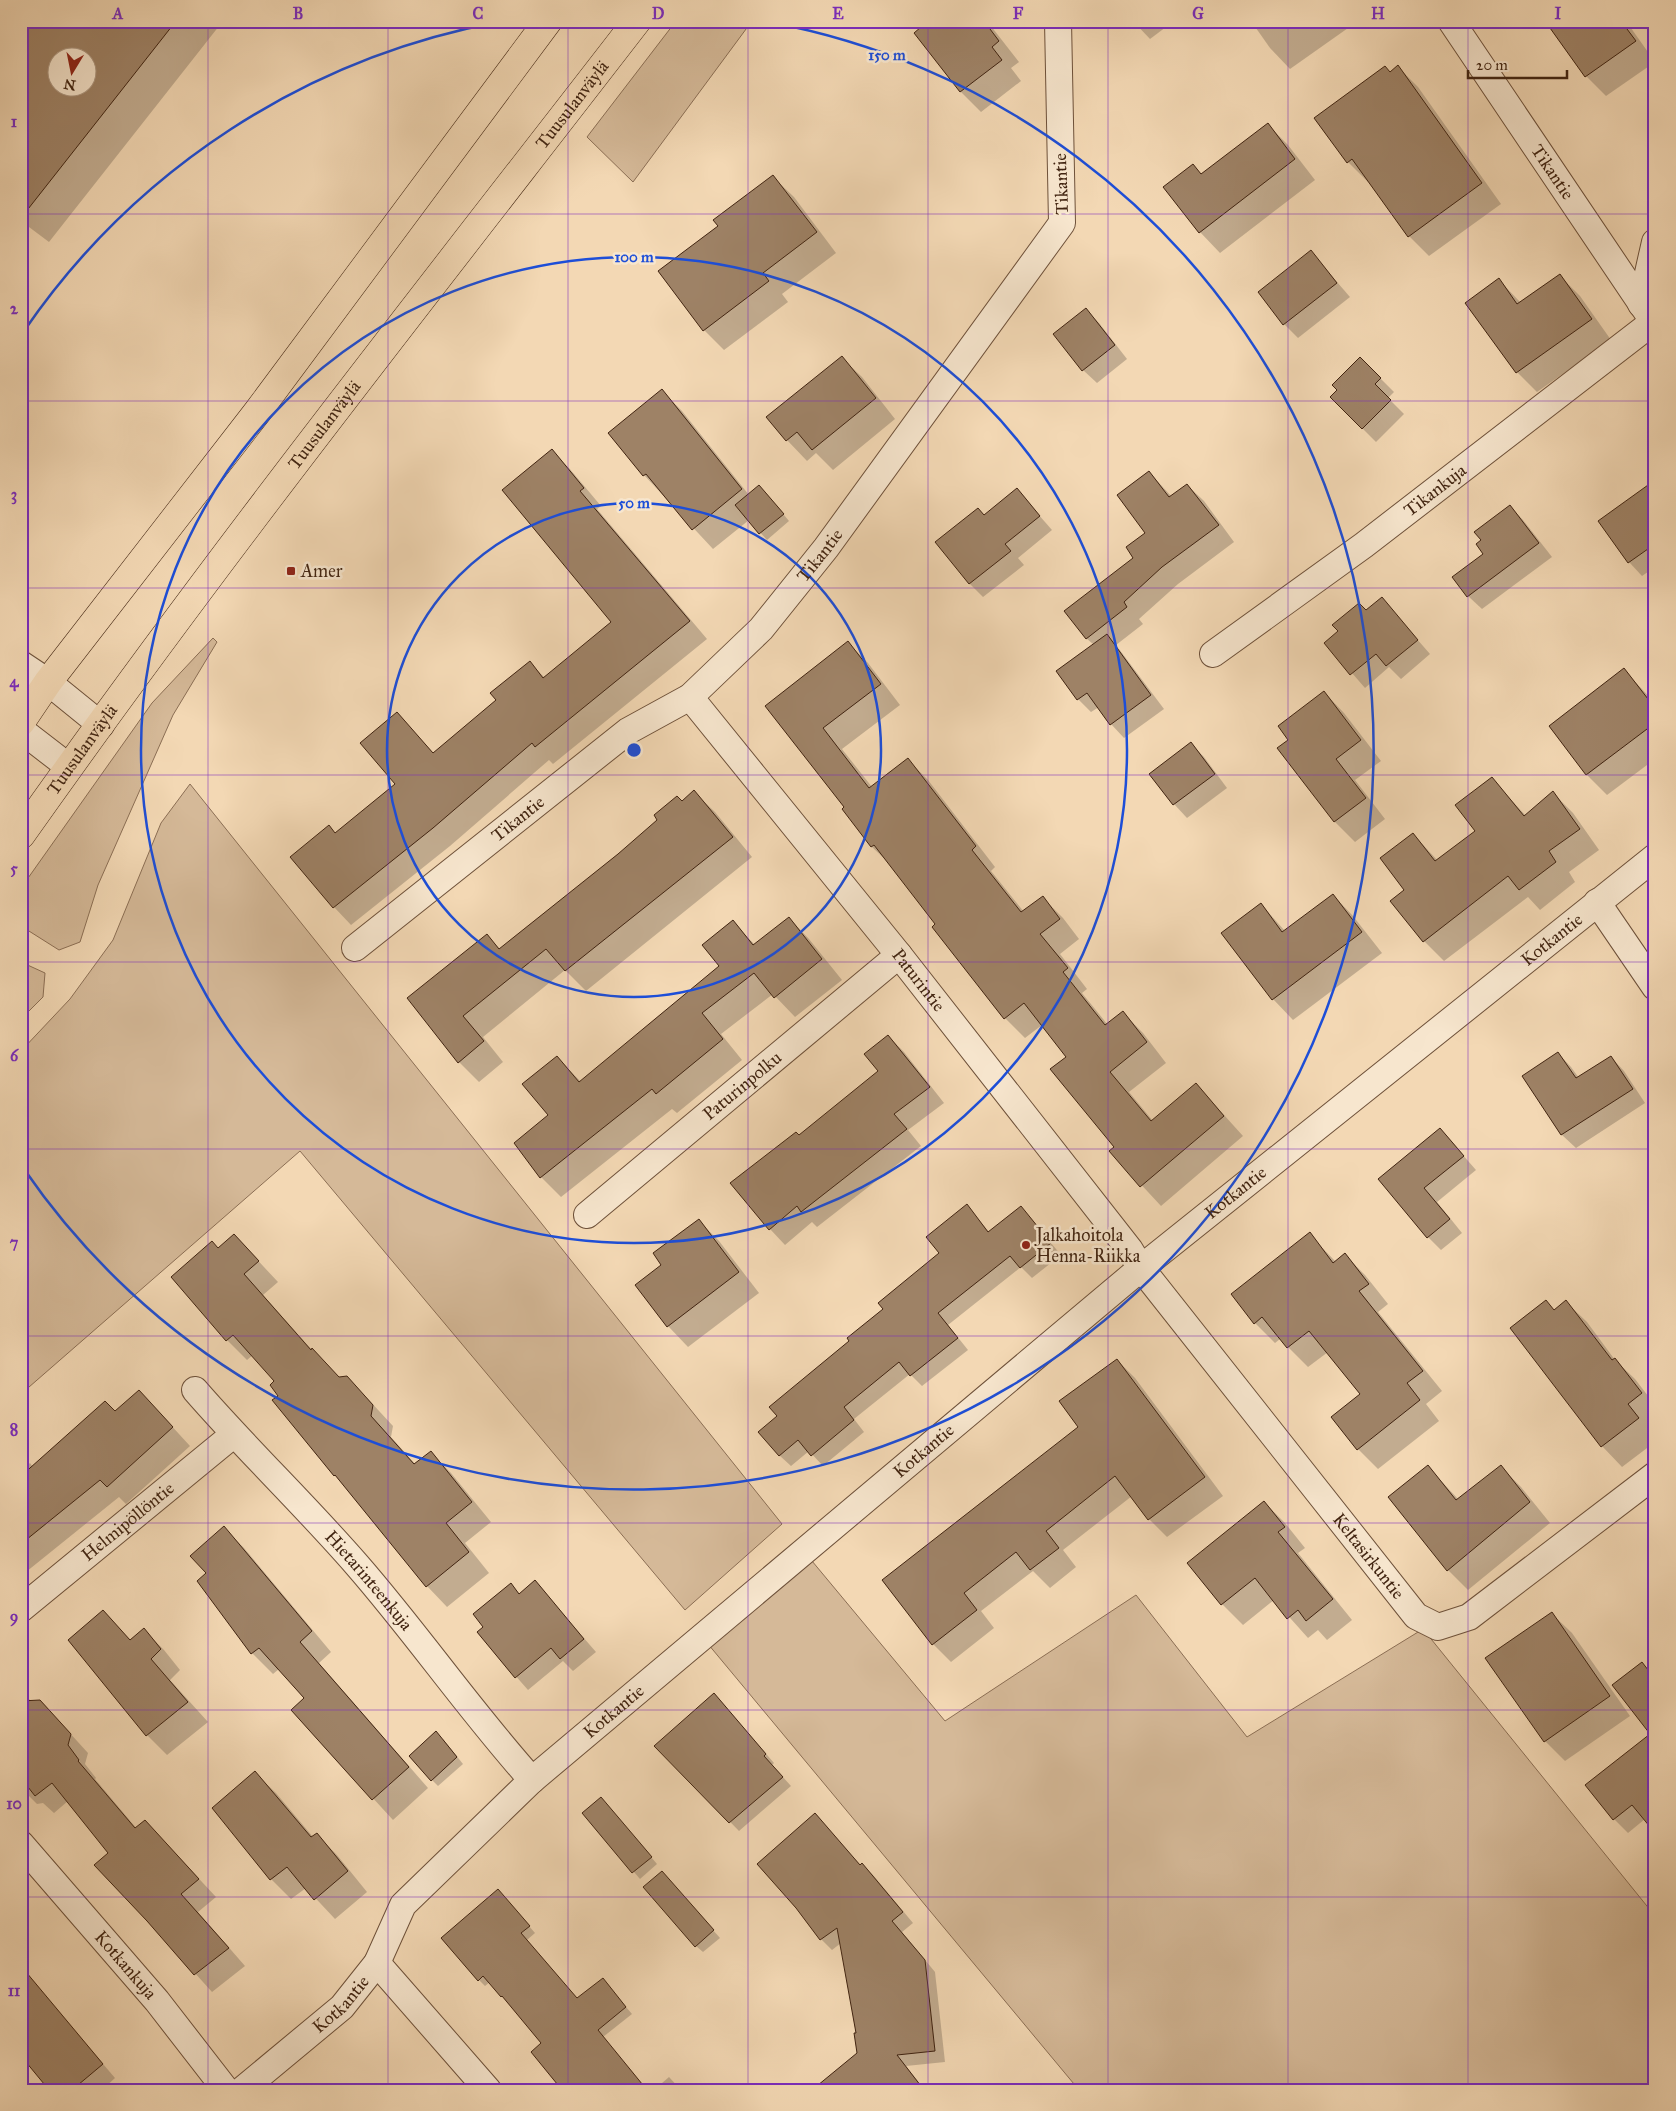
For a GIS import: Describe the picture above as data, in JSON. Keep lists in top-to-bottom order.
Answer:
{
  "streets": {
    "main road": ["Tuusulanväylä"],
    "street": [
      "Tikantie",
      "Tikankuja",
      "Kotkantie",
      "Paturintie",
      "Paturinpolku",
      "Helmipöllöntie",
      "Keltasirkuntie",
      "Hietarinteenkuja",
      "Kotkankuja"
    ]
  },
  "crossings": [
    ["Tikantie", "Tikankuja"],
    ["Tikantie", "Paturintie"],
    ["Kotkantie", "Paturintie"],
    ["Kotkantie", "Keltasirkuntie"],
    ["Kotkantie", "Hietarinteenkuja"],
    ["Paturintie", "Paturinpolku"],
    ["Paturintie", "Keltasirkuntie"],
    ["Helmipöllöntie", "Hietarinteenkuja"]
  ],
  "places": {
    "transit": ["Amer"],
    "other": ["Jalkahoitola Henna-Riikka"]
  },
  "scale_bar": "20 m",
  "north": "bottom",
  "grid": {
    "columns": [
      "A",
      "B",
      "C",
      "D",
      "E",
      "F",
      "G",
      "H",
      "I"
    ],
    "rows": [
      "1",
      "2",
      "3",
      "4",
      "5",
      "6",
      "7",
      "8",
      "9",
      "10",
      "11"
    ]
  },
  "rings": ["150 m", "100 m", "50 m"]
}
